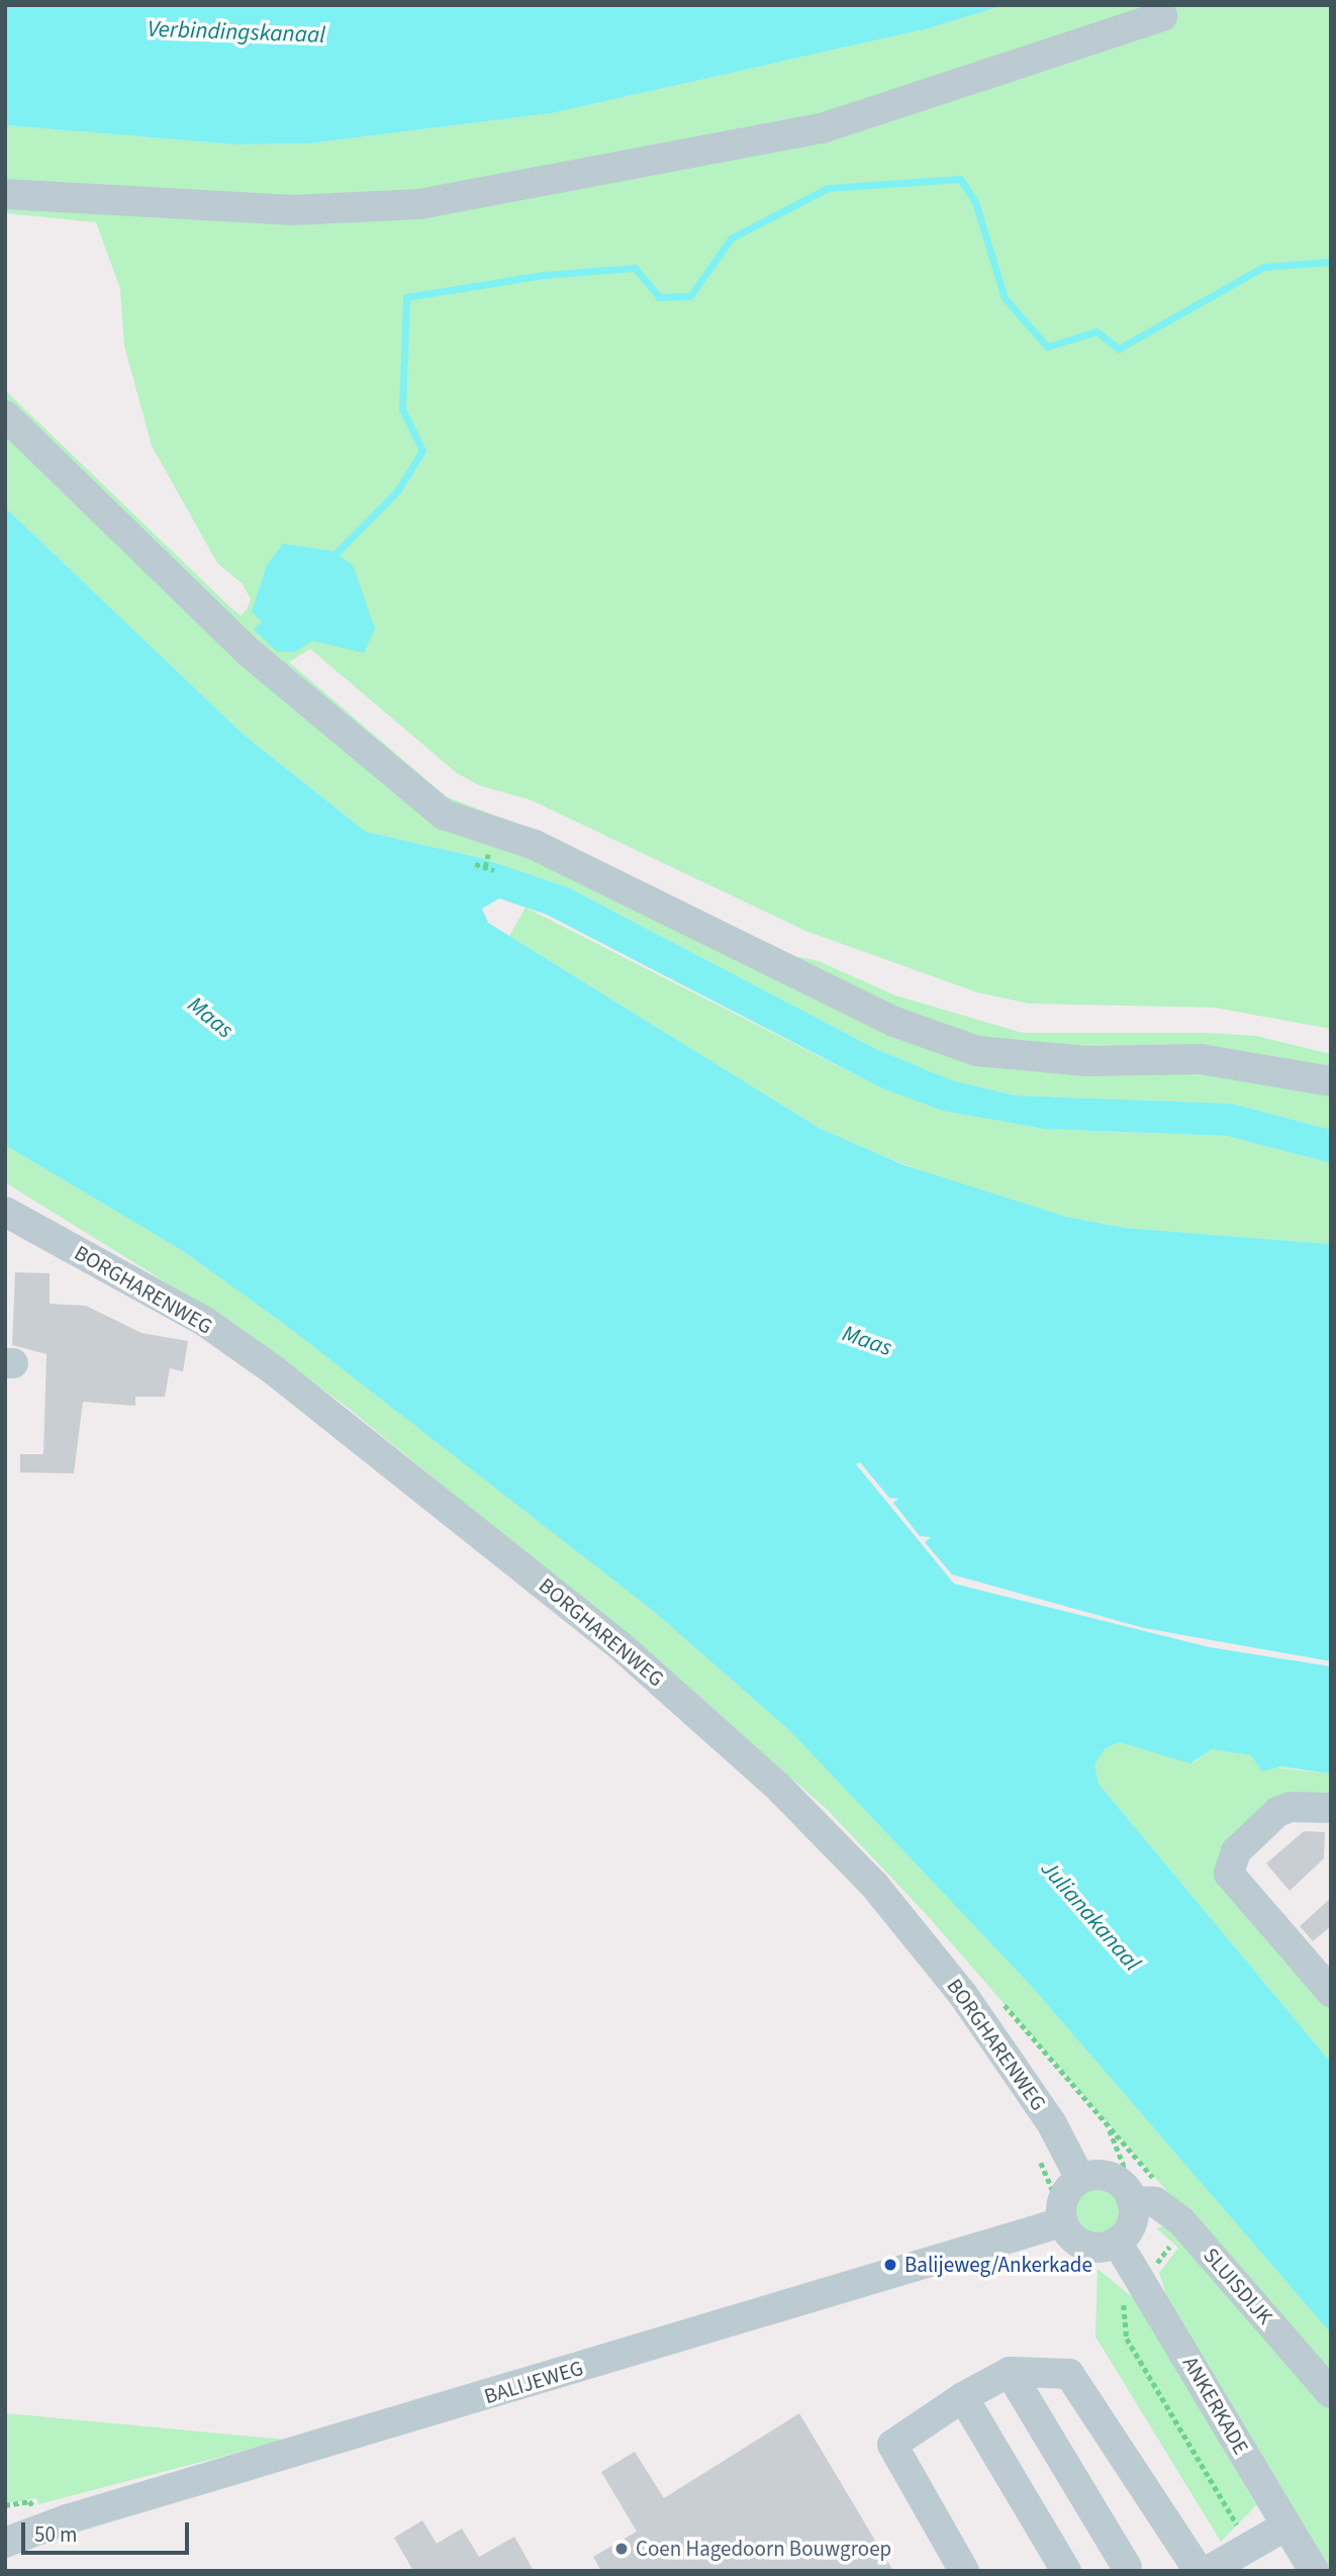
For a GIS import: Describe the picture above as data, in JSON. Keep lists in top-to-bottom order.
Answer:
{
  "streets": {
    "street": [
      "BORGHARENWEG",
      "SLUISDIJK",
      "BALIJEWEG",
      "ANKERKADE"
    ]
  },
  "crossings": [
    ["BORGHARENWEG", "SLUISDIJK"],
    ["BORGHARENWEG", "BALIJEWEG"],
    ["BORGHARENWEG", "ANKERKADE"],
    ["SLUISDIJK", "BALIJEWEG"],
    ["SLUISDIJK", "ANKERKADE"],
    ["BALIJEWEG", "ANKERKADE"]
  ],
  "water": ["Verbindingskanaal", "Maas", "Julianakanaal"],
  "places": ["Balijeweg/Ankerkade", "Coen Hagedoorn Bouwgroep"],
  "scale_bar": "50 m"
}
